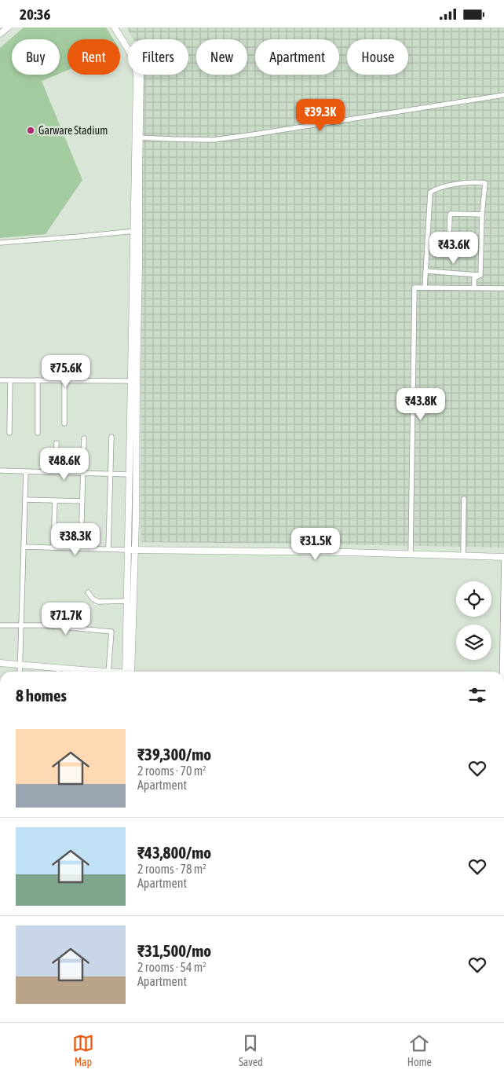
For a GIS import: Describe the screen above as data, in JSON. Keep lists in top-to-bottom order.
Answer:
{
  "places": ["Garware Stadium"],
  "page": {
    "status": "20:36",
    "chip": [
      "Buy",
      "Rent",
      "Filters",
      "New",
      "Apartment",
      "House"
    ],
    "price": [
      "₹39.3K",
      "₹43.6K",
      "₹75.6K",
      "₹43.8K",
      "₹48.6K",
      "₹38.3K",
      "₹31.5K",
      "₹71.7K"
    ],
    "heading": "8 homes",
    "list": [
      {
        "name": "₹39,300/mo",
        "note": "2 rooms · 70 m² · Apartment"
      },
      {
        "name": "₹43,800/mo",
        "note": "2 rooms · 78 m² · Apartment"
      },
      {
        "name": "₹31,500/mo",
        "note": "2 rooms · 54 m² · Apartment"
      }
    ],
    "tabs": ["Map", "Saved", "Home"]
  }
}
